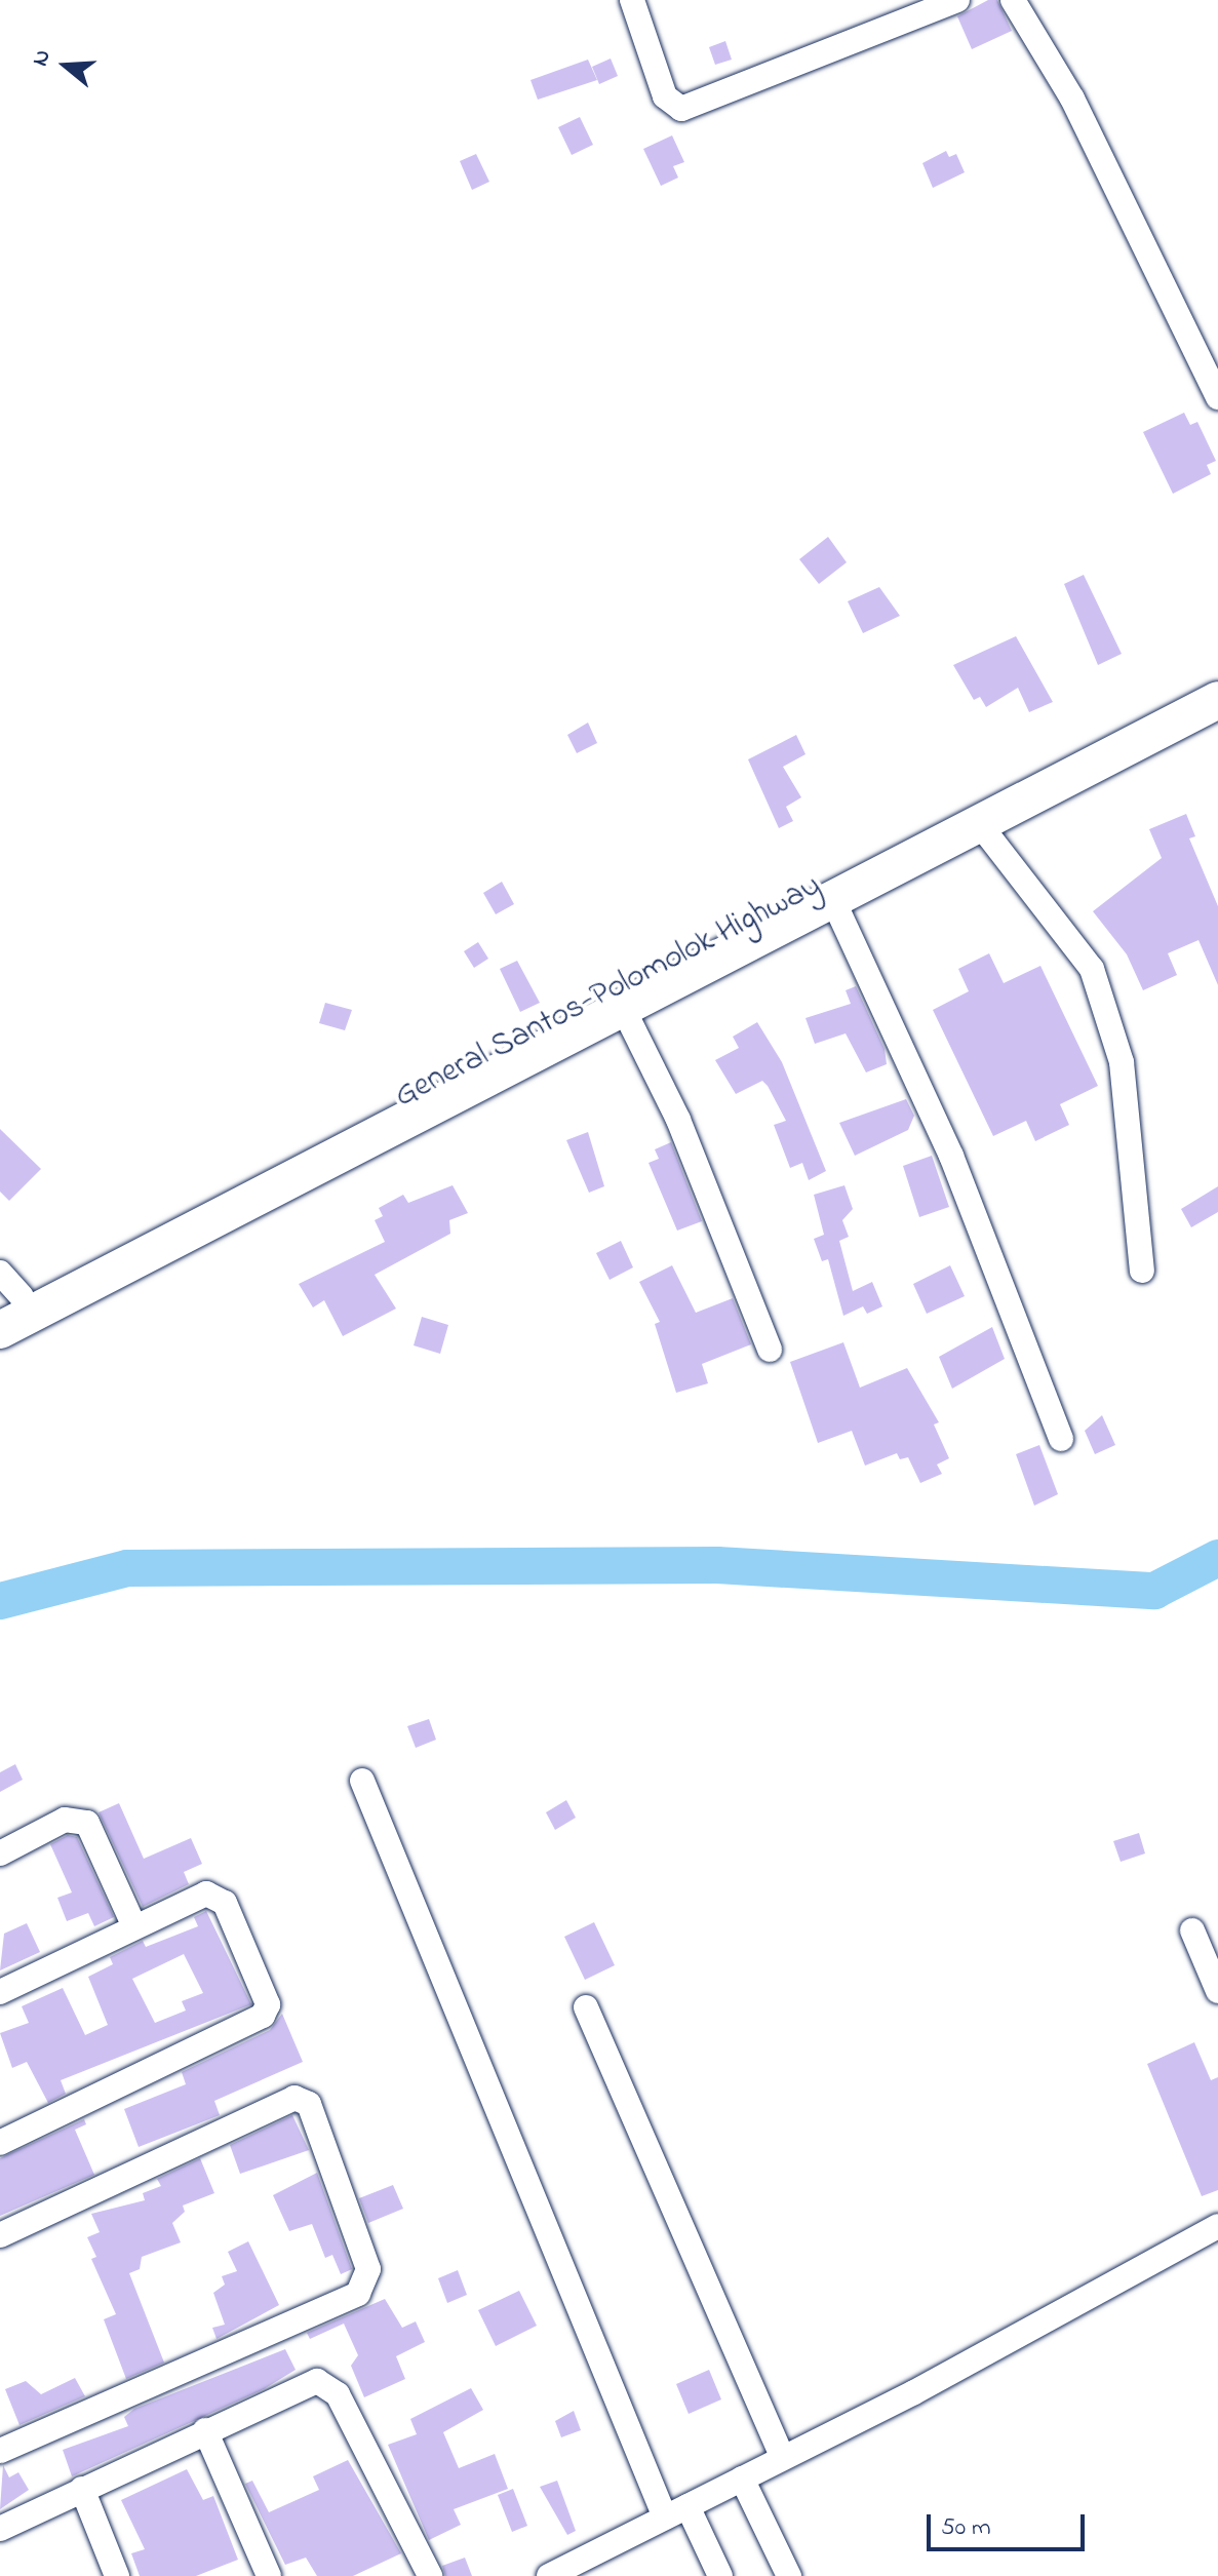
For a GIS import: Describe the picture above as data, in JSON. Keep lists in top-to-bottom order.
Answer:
{
  "streets": {
    "highway": ["General Santos-Polomolok Highway"]
  },
  "scale_bar": "50 m",
  "north": "left"
}
